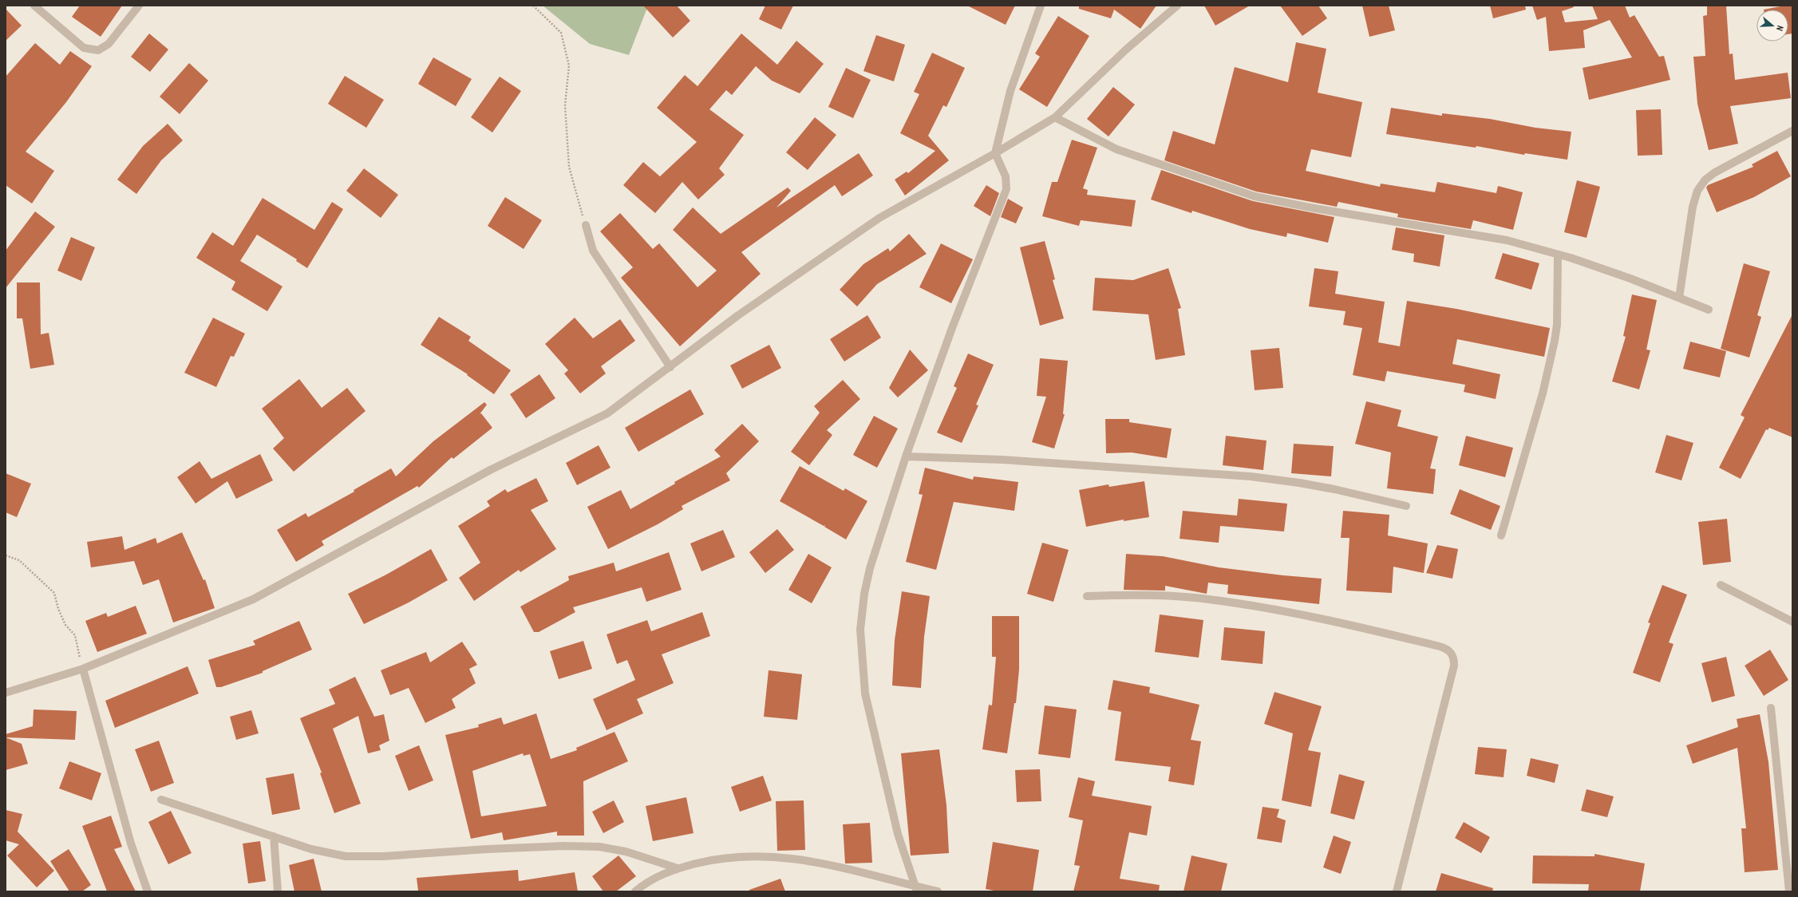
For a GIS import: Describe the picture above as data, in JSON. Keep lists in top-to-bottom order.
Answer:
{
  "north": "right"
}
